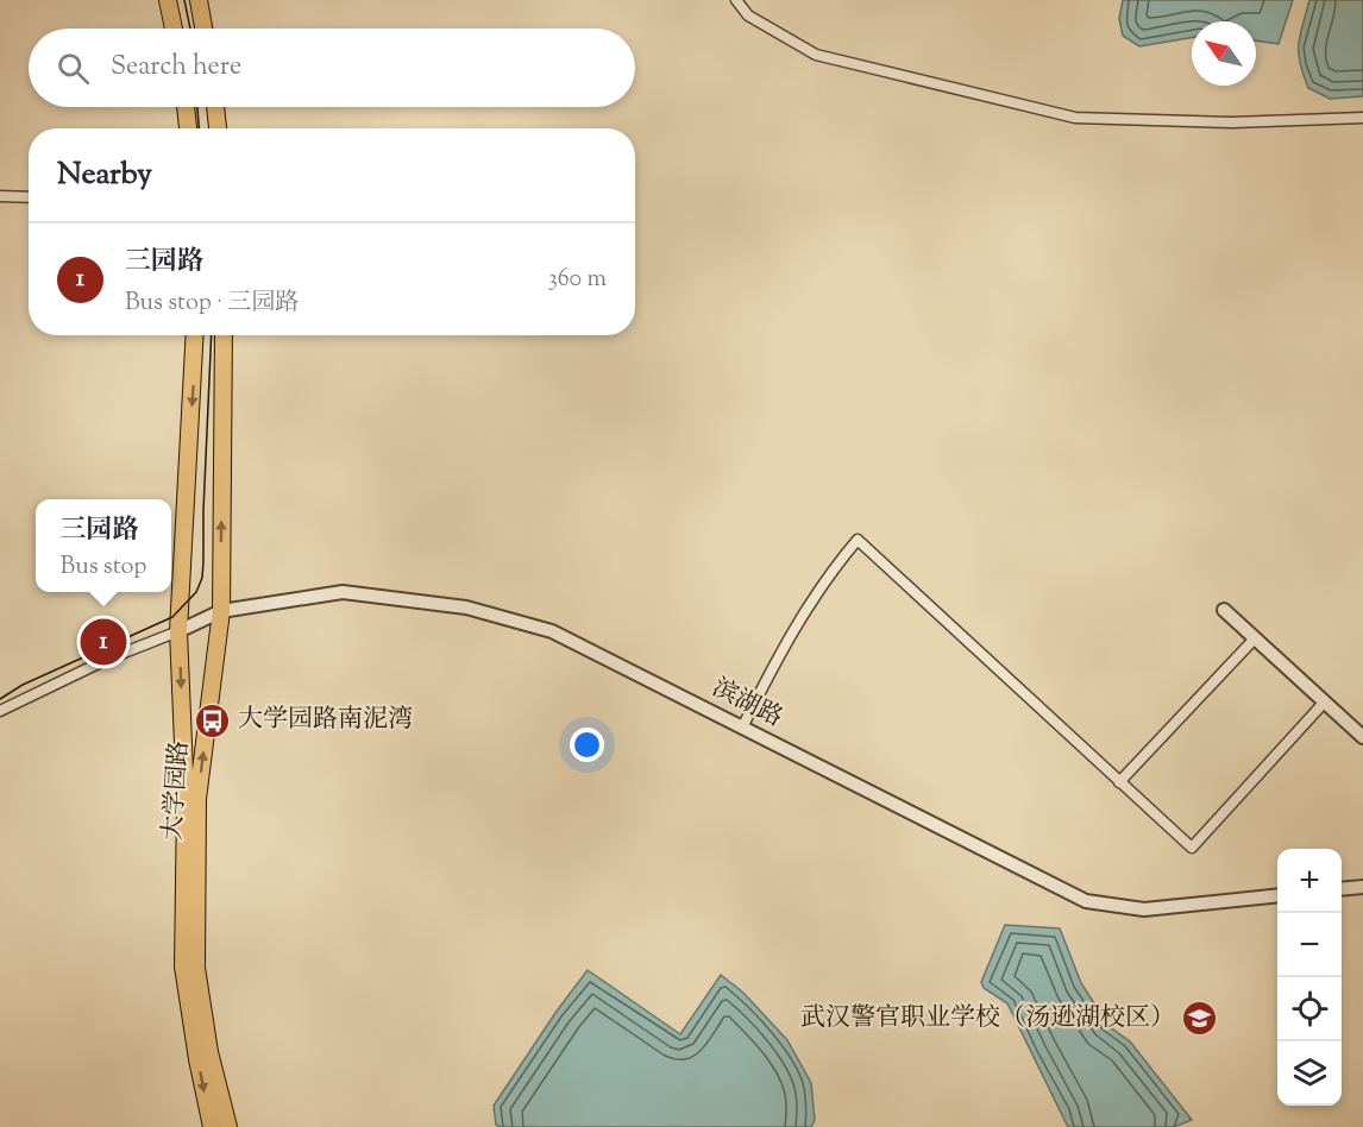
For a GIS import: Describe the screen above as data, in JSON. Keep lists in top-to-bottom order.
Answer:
{
  "streets": {
    "main road": ["大学园路"],
    "street": ["滨湖路"]
  },
  "crossings": [
    ["滨湖路", "大学园路"]
  ],
  "places": {
    "bus stop": ["大学园路南泥湾"],
    "school or university": ["武汉警官职业学校（汤逊湖校区）"]
  },
  "north": "top left",
  "page": {
    "search": "Search here",
    "heading": "Nearby",
    "list": [
      {
        "mark": "1",
        "name": "三园路",
        "note": "Bus stop · 三园路",
        "value": "360 m"
      }
    ],
    "popup": ["三园路", "Bus stop"],
    "pins": "1",
    "map_buttons": ["+", "−"]
  }
}
